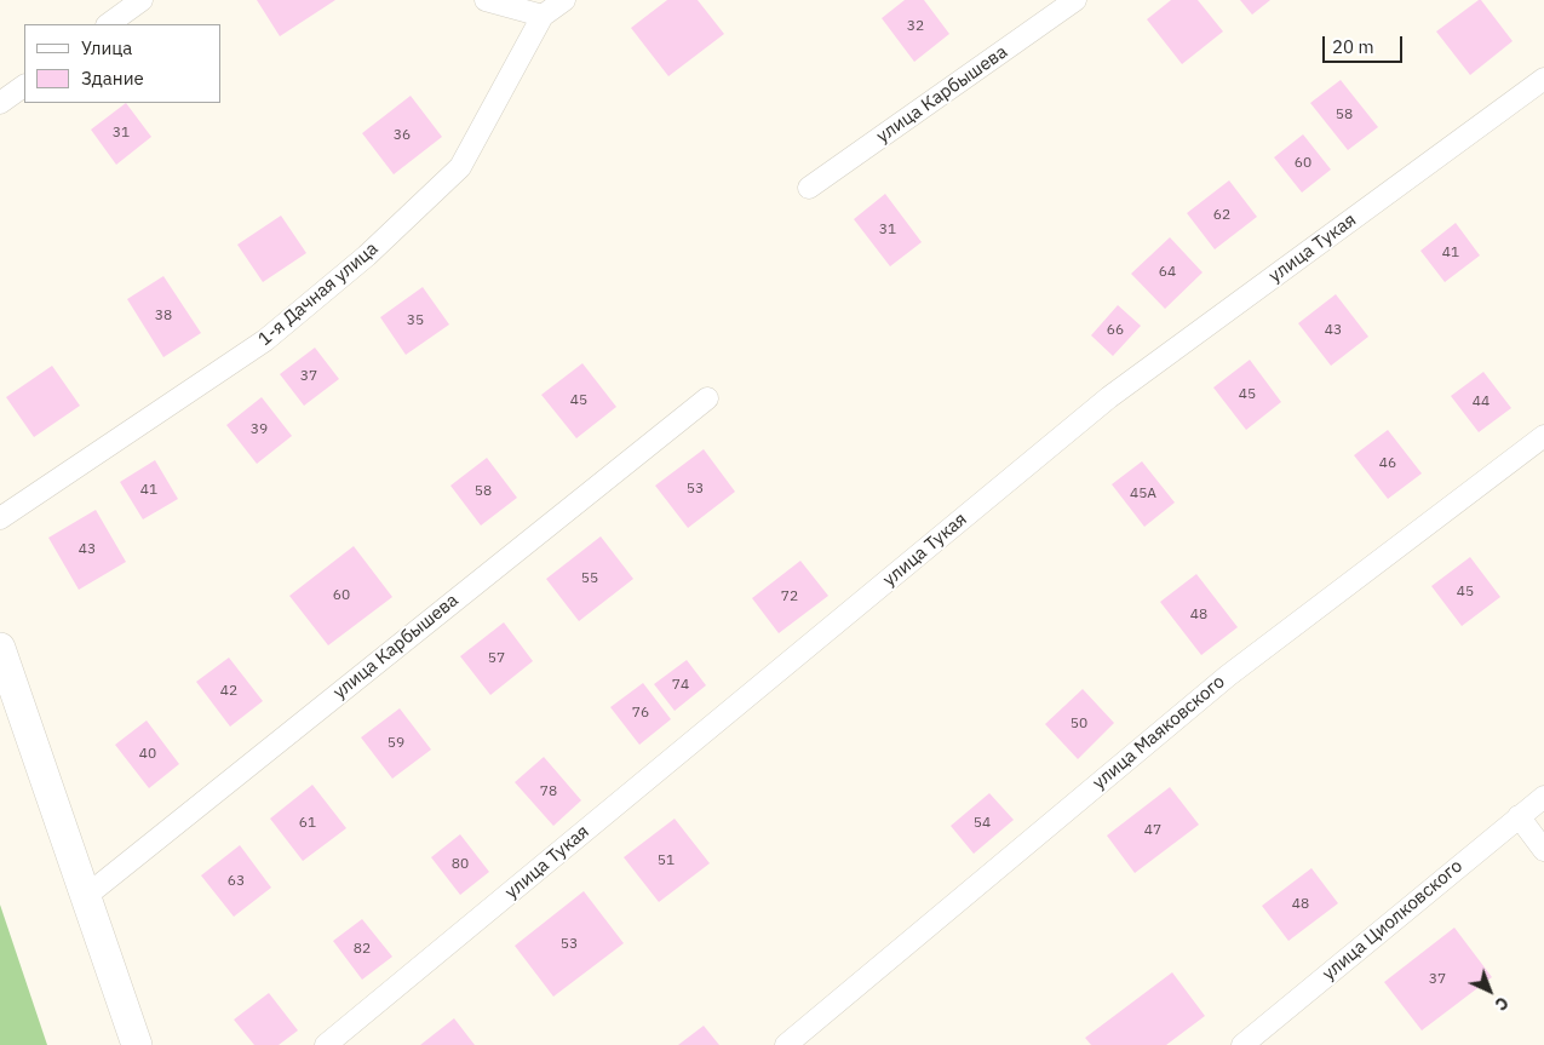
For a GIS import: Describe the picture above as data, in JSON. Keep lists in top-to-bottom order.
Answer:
{
  "streets": {
    "street": [
      "улица Карбышева",
      "улица Тукая",
      "1-я Дачная улица",
      "улица Маяковского",
      "улица Циолковского"
    ]
  },
  "house_numbers": [
    "32",
    "58",
    "31",
    "36",
    "60",
    "62",
    "31",
    "41",
    "64",
    "38",
    "35",
    "66",
    "43",
    "37",
    "45",
    "45",
    "44",
    "39",
    "46",
    "53",
    "41",
    "58",
    "45А",
    "43",
    "55",
    "45",
    "60",
    "72",
    "48",
    "57",
    "74",
    "42",
    "76",
    "50",
    "59",
    "40",
    "78",
    "61",
    "54",
    "47",
    "51",
    "80",
    "63",
    "48",
    "53",
    "82",
    "37"
  ],
  "legend": ["Улица", "Здание"],
  "scale_bar": "20 m",
  "north": "bottom right"
}
